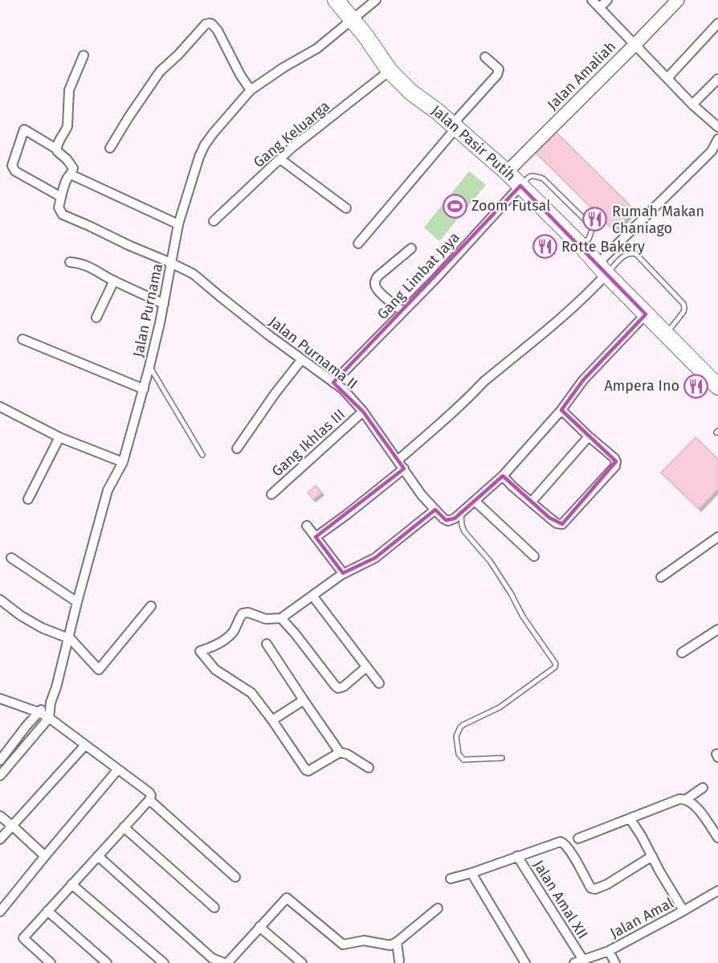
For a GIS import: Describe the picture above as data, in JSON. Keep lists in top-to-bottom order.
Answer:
{
  "streets": {
    "highway": ["Jalan Pasir Putih"],
    "street": [
      "Jalan Amaliah",
      "Gang Keluarga",
      "Gang Limbat Jaya",
      "Jalan Purnama",
      "Jalan Purnama II",
      "Gang Ikhlas III",
      "Jalan Amal XII",
      "Jalan Amal"
    ]
  },
  "crossings": [
    ["Jalan Amaliah", "Jalan Pasir Putih"],
    ["Gang Keluarga", "Jalan Pasir Putih"],
    ["Jalan Pasir Putih", "Gang Limbat Jaya"],
    ["Jalan Pasir Putih", "Jalan Purnama"],
    ["Gang Limbat Jaya", "Jalan Purnama II"],
    ["Jalan Purnama", "Jalan Purnama II"],
    ["Jalan Purnama II", "Gang Ikhlas III"],
    ["Jalan Amal XII", "Jalan Amal"]
  ],
  "places": {
    "sports": ["Zoom Futsal"],
    "restaurant": ["Rumah Makan Chaniago", "Rotte Bakery", "Ampera Ino"]
  }
}
